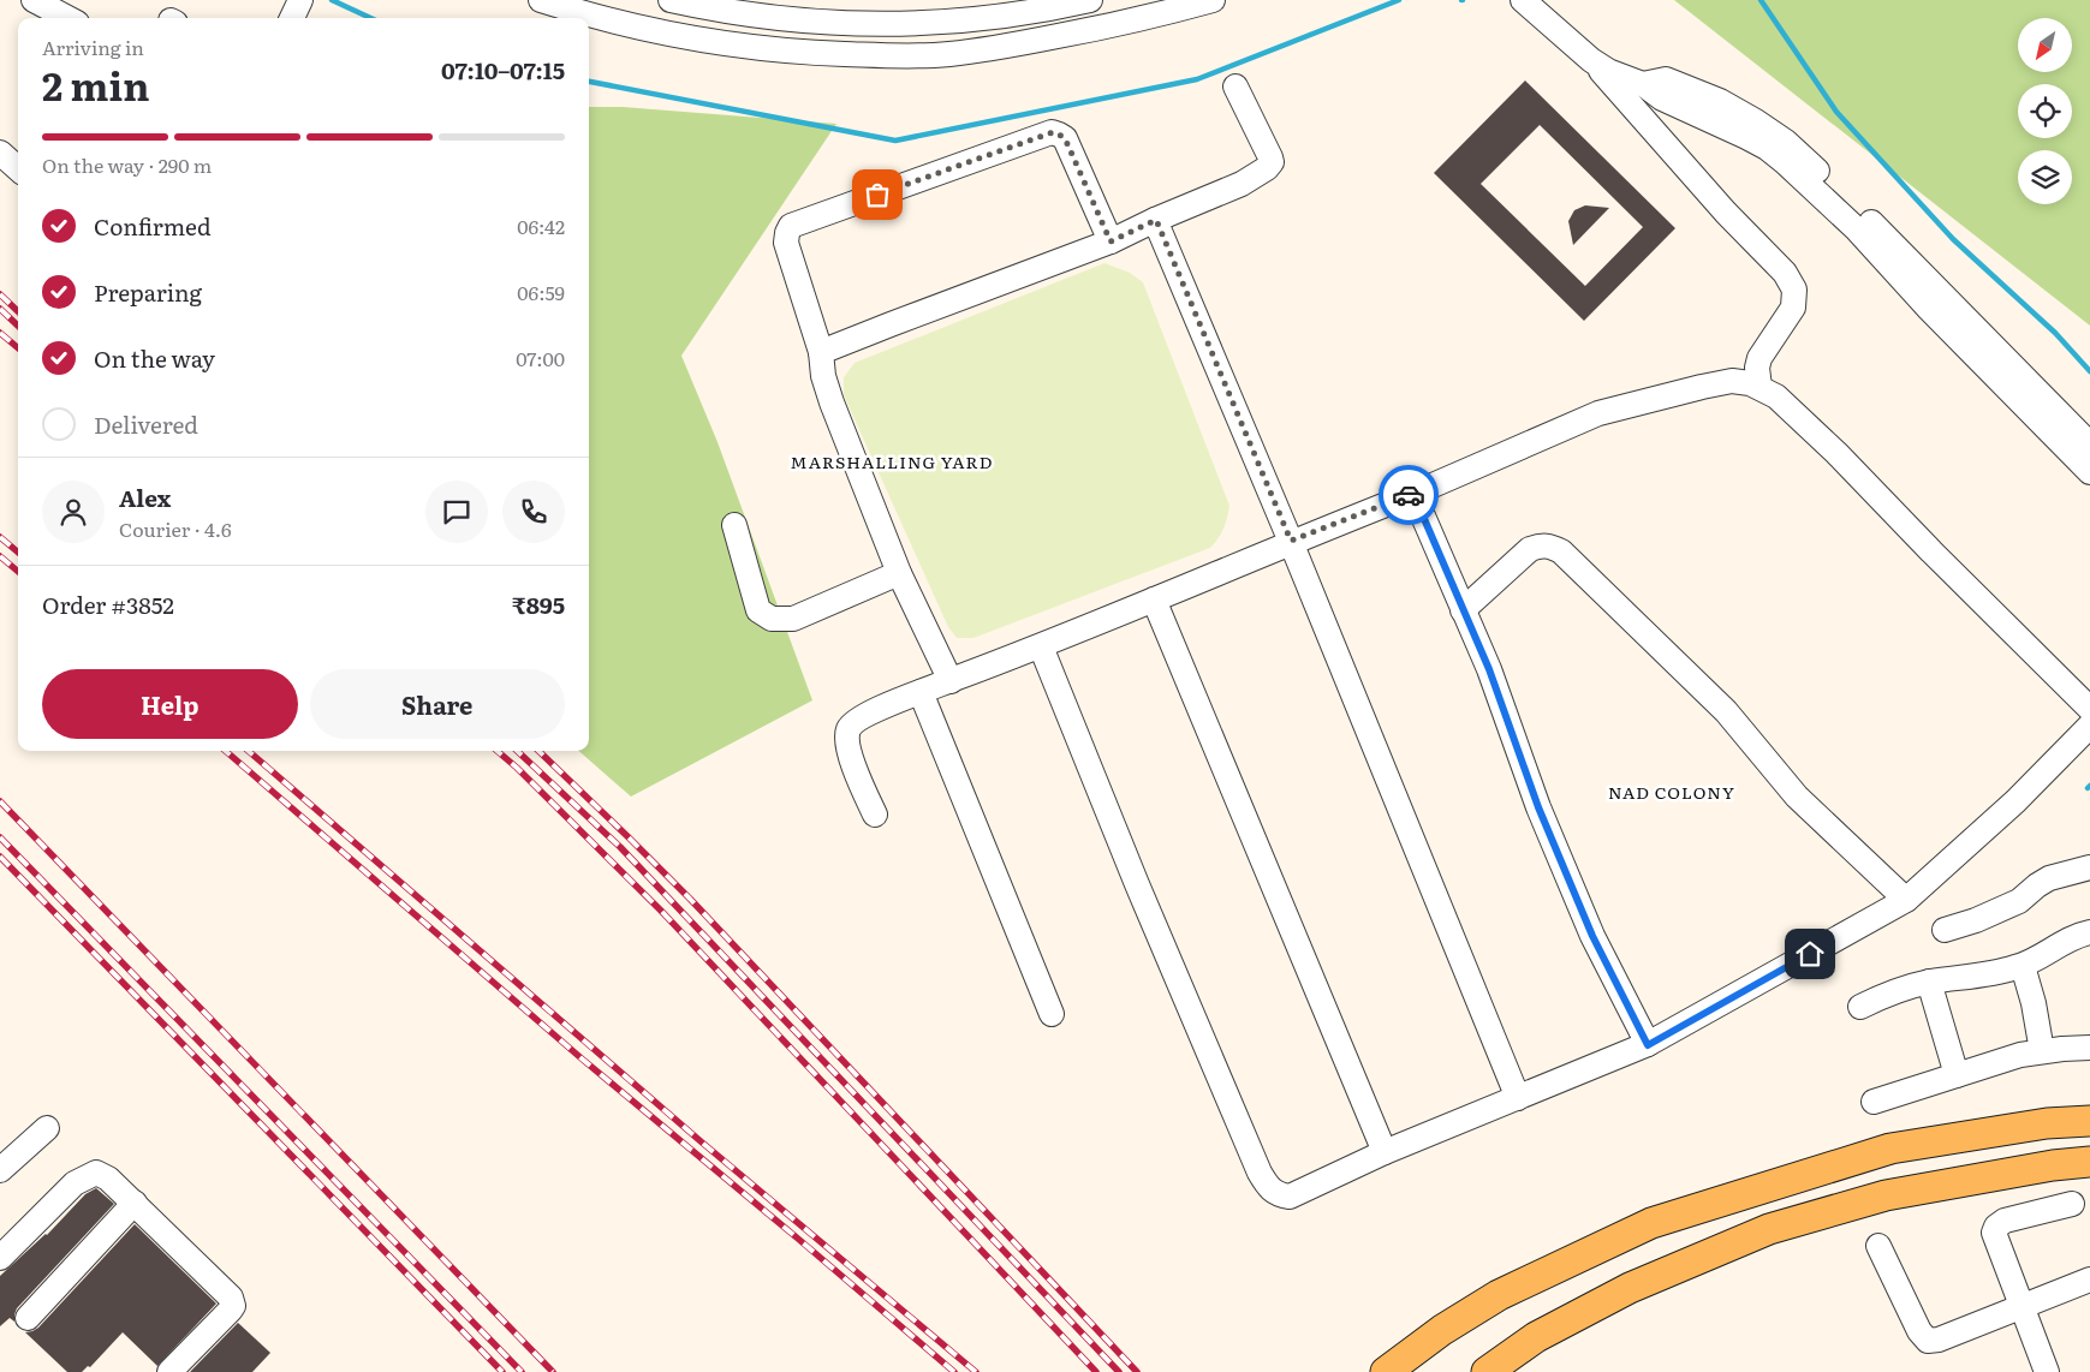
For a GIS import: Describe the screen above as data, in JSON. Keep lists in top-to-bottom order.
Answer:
{
  "districts": ["MARSHALLING YARD", "NAD COLONY"],
  "north": "bottom left",
  "page": {
    "heading": ["2 min", "Arriving in", "07:10–07:15"],
    "panel": [
      "Alex",
      "Courier · 4.6",
      "Order #3852",
      "₹895"
    ],
    "bar": "On the way · 290 m",
    "list": [
      ["Confirmed", "06:42"],
      ["Preparing", "06:59"],
      ["On the way", "07:00"],
      "Delivered"
    ],
    "buttons": ["Help", "Share"]
  }
}
